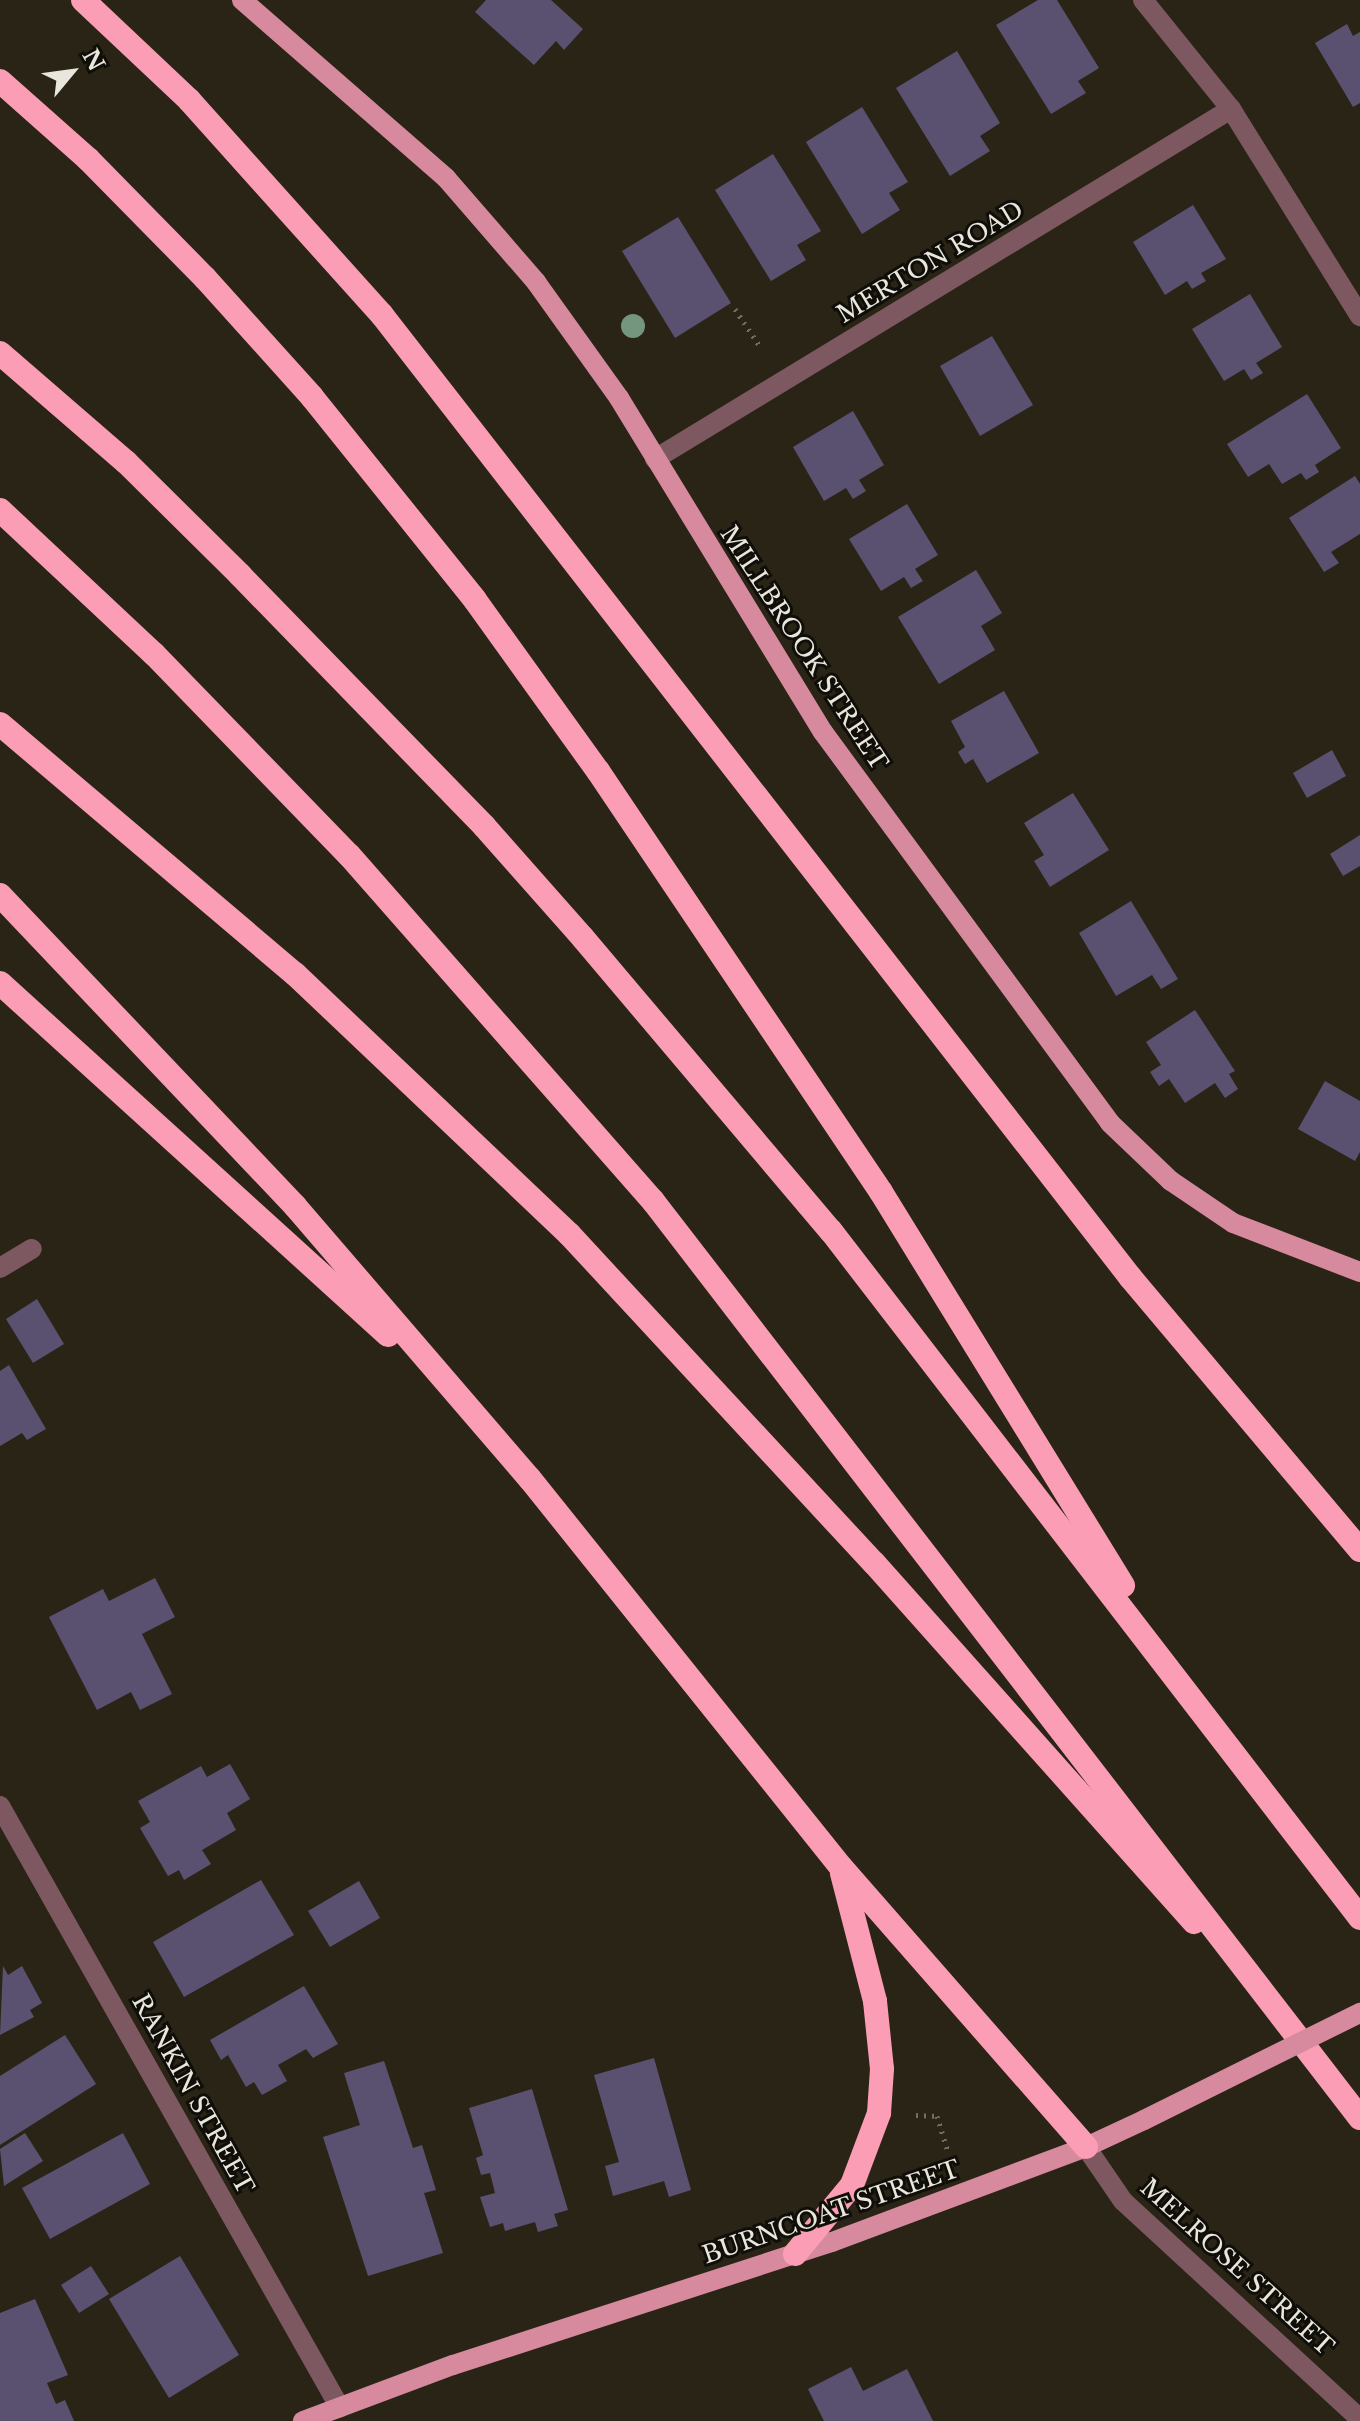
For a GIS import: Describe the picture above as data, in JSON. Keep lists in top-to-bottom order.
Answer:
{
  "streets": {
    "main road": ["MILLBROOK STREET", "BURNCOAT STREET"],
    "street": ["MERTON ROAD", "RANKIN STREET", "MELROSE STREET"]
  },
  "crossings": [
    ["MERTON ROAD", "MILLBROOK STREET"],
    ["RANKIN STREET", "BURNCOAT STREET"],
    ["BURNCOAT STREET", "MELROSE STREET"]
  ],
  "north": "top right"
}
